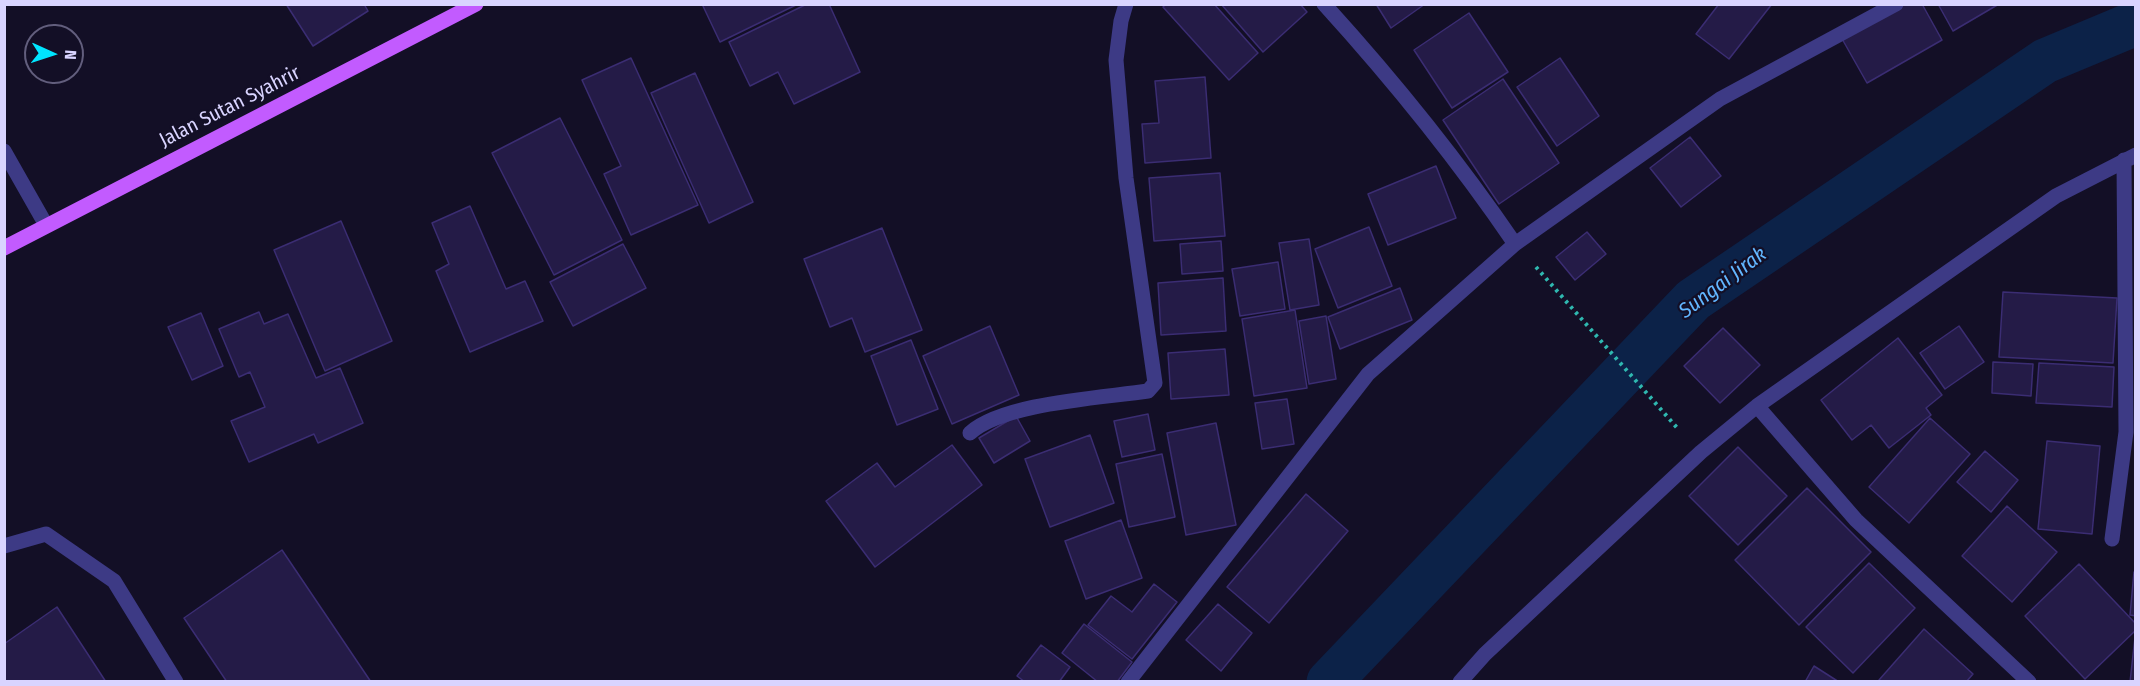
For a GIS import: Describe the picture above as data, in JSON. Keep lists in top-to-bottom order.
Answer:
{
  "streets": {
    "main road": ["Jalan Sutan Syahrir"]
  },
  "water": ["Sungai Jirak"],
  "north": "right"
}
